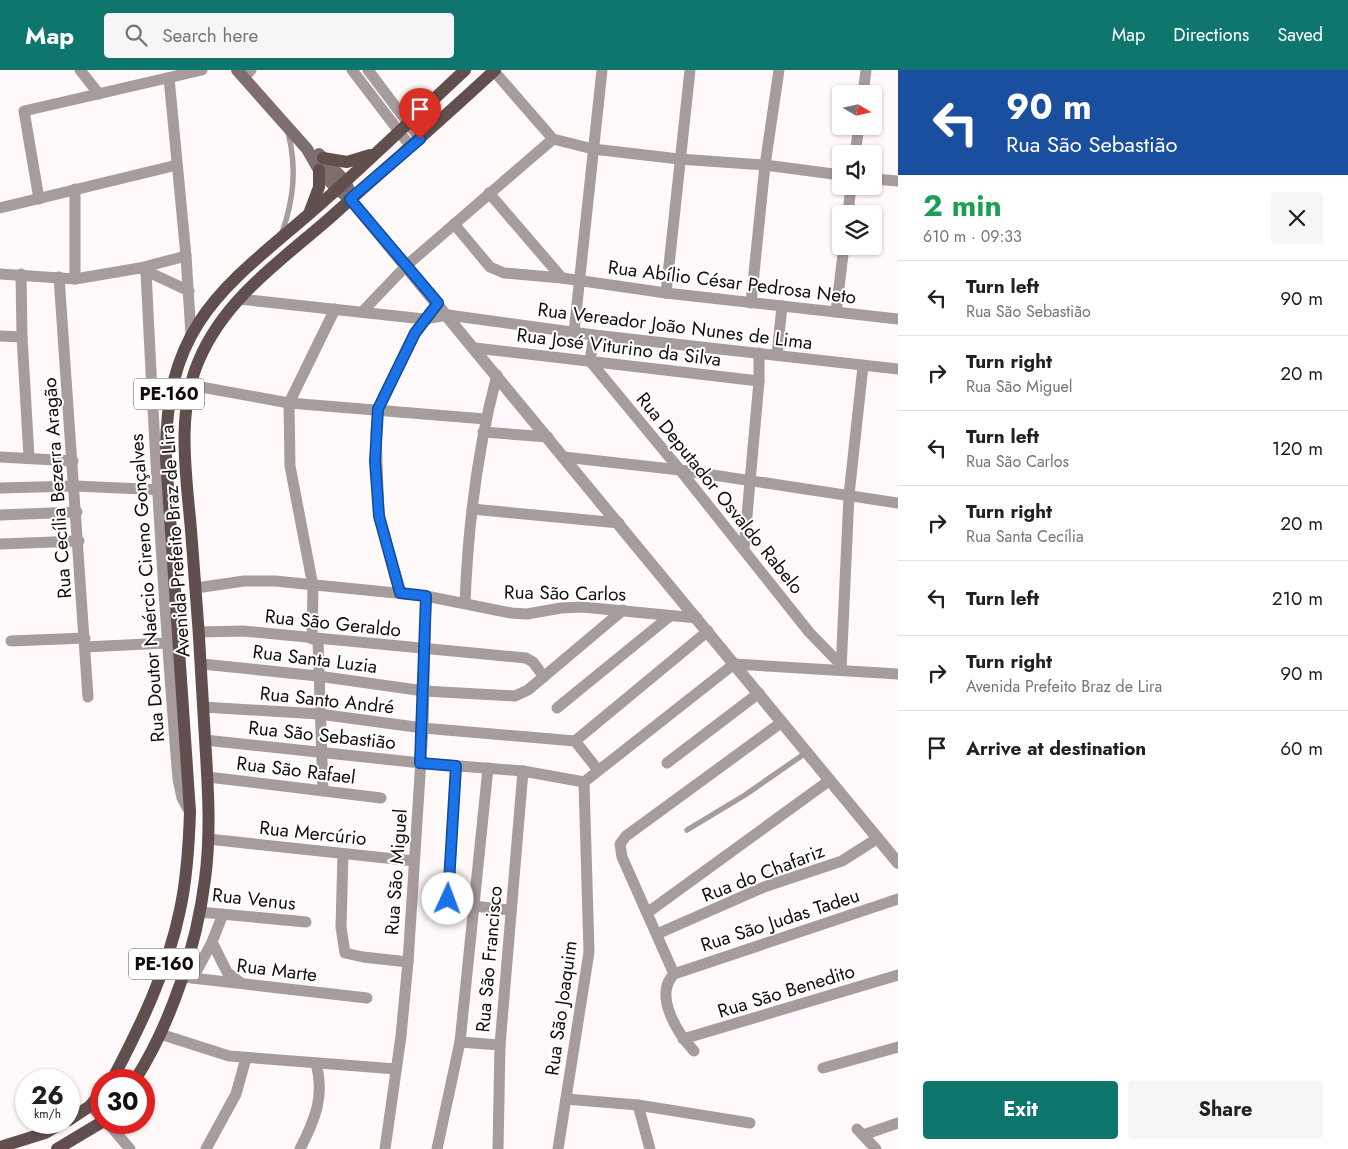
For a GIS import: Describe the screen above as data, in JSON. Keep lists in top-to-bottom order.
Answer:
{
  "streets": {
    "main road": ["PE-160", "Avenida Prefeito Braz de Lira"],
    "street": [
      "Rua Abílio César Pedrosa Neto",
      "Rua Vereador João Nunes de Lima",
      "Rua José Viturino da Silva",
      "Rua Cecília Bezerra Aragão",
      "Rua Deputador Osvaldo Rabelo",
      "Rua Doutor Naércio Cireno Gonçalves",
      "Rua São Carlos",
      "Rua São Geraldo",
      "Rua Santa Luzia",
      "Rua Santo André",
      "Rua São Sebastião",
      "Rua São Rafael",
      "Rua Mercúrio",
      "Rua São Miguel",
      "Rua do Chafariz",
      "Rua Venus",
      "Rua São Judas Tadeu",
      "Rua São Francisco",
      "Rua Marte",
      "Rua São Benedito",
      "Rua São Joaquim"
    ]
  },
  "crossings": [
    ["Rua José Viturino da Silva", "Rua Deputador Osvaldo Rabelo"],
    ["PE-160", "Avenida Prefeito Braz de Lira"],
    ["PE-160", "Rua Mercúrio"],
    ["PE-160", "Rua Venus"],
    ["PE-160", "Rua Marte"],
    ["Avenida Prefeito Braz de Lira", "Rua Doutor Naércio Cireno Gonçalves"],
    ["Avenida Prefeito Braz de Lira", "Rua São Carlos"],
    ["Avenida Prefeito Braz de Lira", "Rua São Geraldo"],
    ["Avenida Prefeito Braz de Lira", "Rua Santa Luzia"],
    ["Avenida Prefeito Braz de Lira", "Rua Santo André"],
    ["Avenida Prefeito Braz de Lira", "Rua São Sebastião"],
    ["Avenida Prefeito Braz de Lira", "Rua São Rafael"],
    ["Avenida Prefeito Braz de Lira", "Rua Mercúrio"],
    ["Rua São Carlos", "Rua Santa Luzia"],
    ["Rua São Carlos", "Rua São Miguel"],
    ["Rua São Geraldo", "Rua Santa Luzia"],
    ["Rua São Geraldo", "Rua São Miguel"],
    ["Rua Santa Luzia", "Rua São Miguel"],
    ["Rua Santo André", "Rua São Miguel"],
    ["Rua São Sebastião", "Rua São Miguel"],
    ["Rua São Sebastião", "Rua São Francisco"],
    ["Rua São Sebastião", "Rua São Joaquim"],
    ["Rua Mercúrio", "Rua São Miguel"]
  ],
  "north": "right",
  "page": {
    "header": "Map",
    "search": "Search here",
    "nav": ["Map", "Directions", "Saved"],
    "turn": ["90 m", "Rua São Sebastião"],
    "heading": ["2 min", "610 m · 09:33"],
    "list": [
      {
        "name": "Turn left",
        "note": "Rua São Sebastião",
        "value": "90 m"
      },
      {
        "name": "Turn right",
        "note": "Rua São Miguel",
        "value": "20 m"
      },
      {
        "name": "Turn left",
        "note": "Rua São Carlos",
        "value": "120 m"
      },
      {
        "name": "Turn right",
        "note": "Rua Santa Cecília",
        "value": "20 m"
      },
      {
        "name": "Turn left",
        "value": "210 m"
      },
      {
        "name": "Turn right",
        "note": "Avenida Prefeito Braz de Lira",
        "value": "90 m"
      },
      {
        "name": "Arrive at destination",
        "value": "60 m"
      }
    ],
    "speed": "26 km/h",
    "limit": "30",
    "buttons": ["Exit", "Share"]
  }
}
